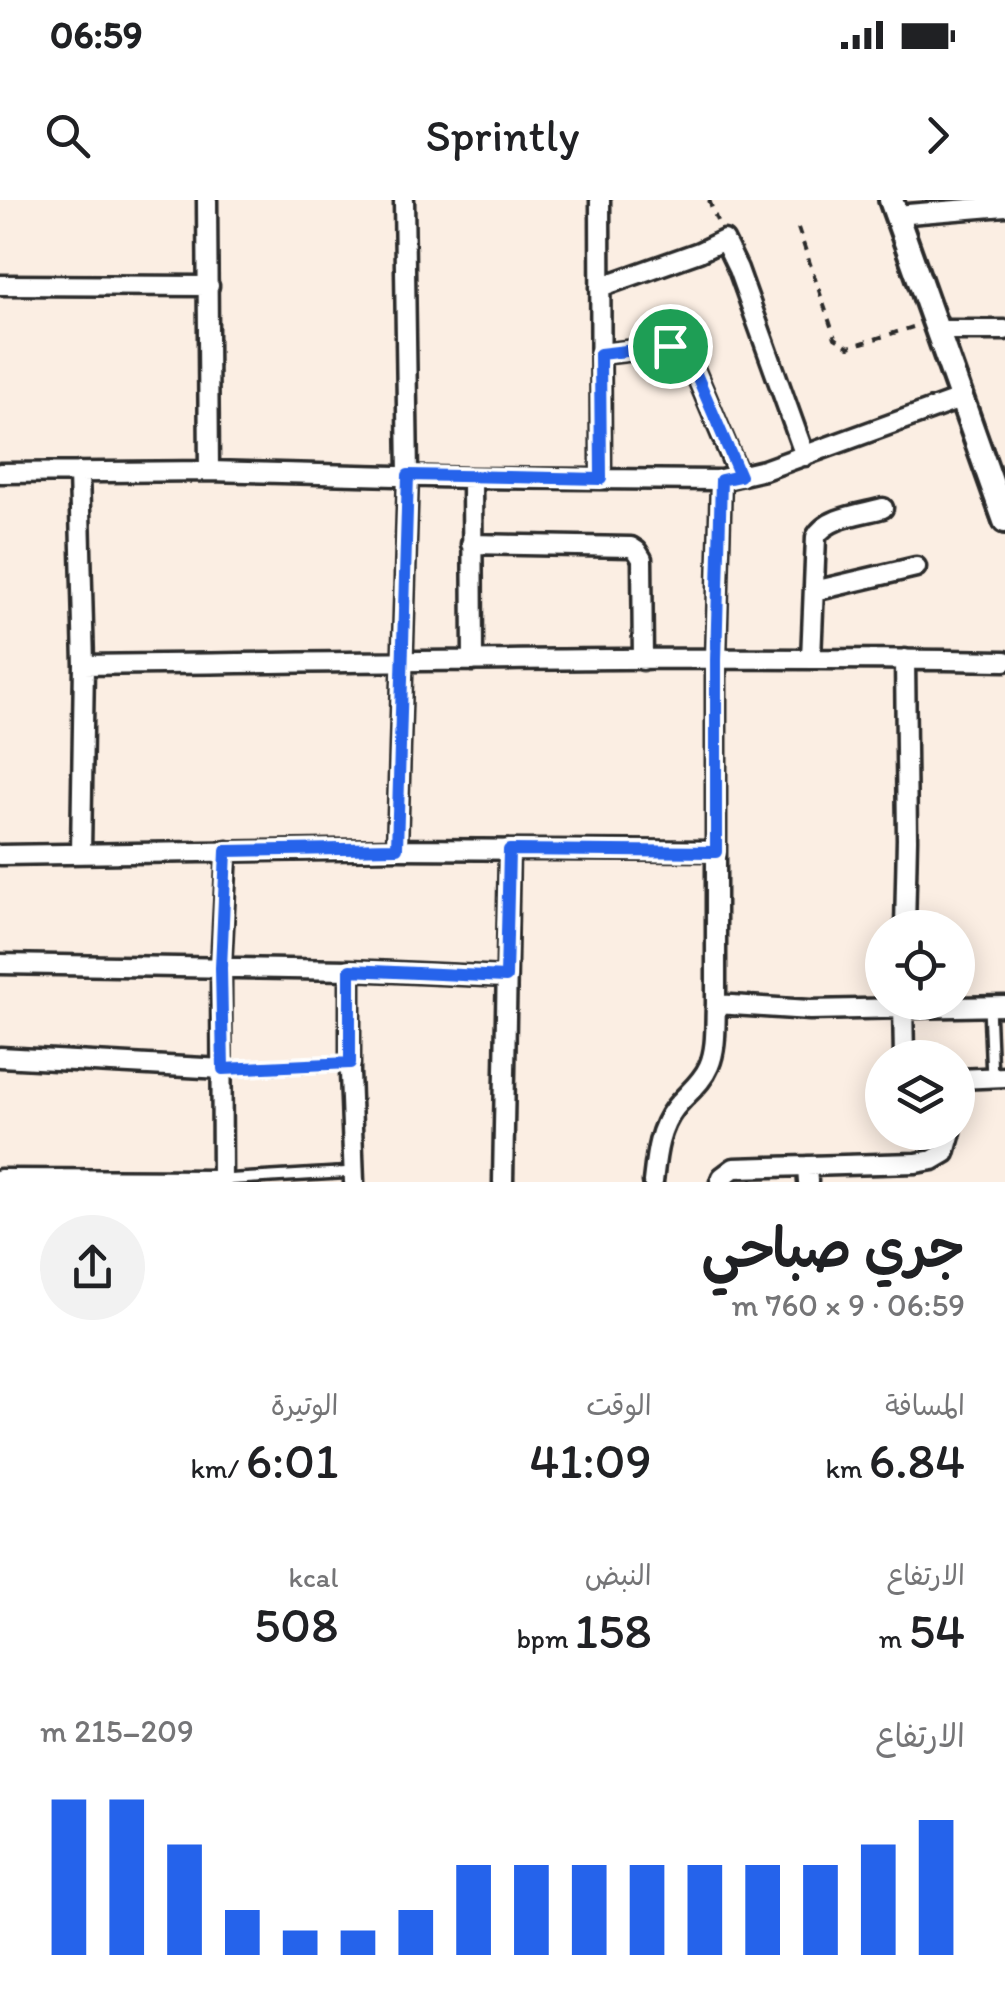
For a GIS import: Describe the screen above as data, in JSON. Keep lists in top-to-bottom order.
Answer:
{
  "page": {
    "status": "06:59",
    "header": "Sprintly",
    "heading": ["جري صباحي", "06:59 · 9 × 760 m"],
    "stats": [
      ["المسافة", "6.84 km"],
      ["الوقت", "41:09"],
      ["الوتيرة", "6:01 /km"],
      ["الارتفاع", "54 m"],
      ["النبض", "158 bpm"],
      ["kcal", "508"]
    ],
    "chart": ["الارتفاع", "209–215 m"]
  }
}
